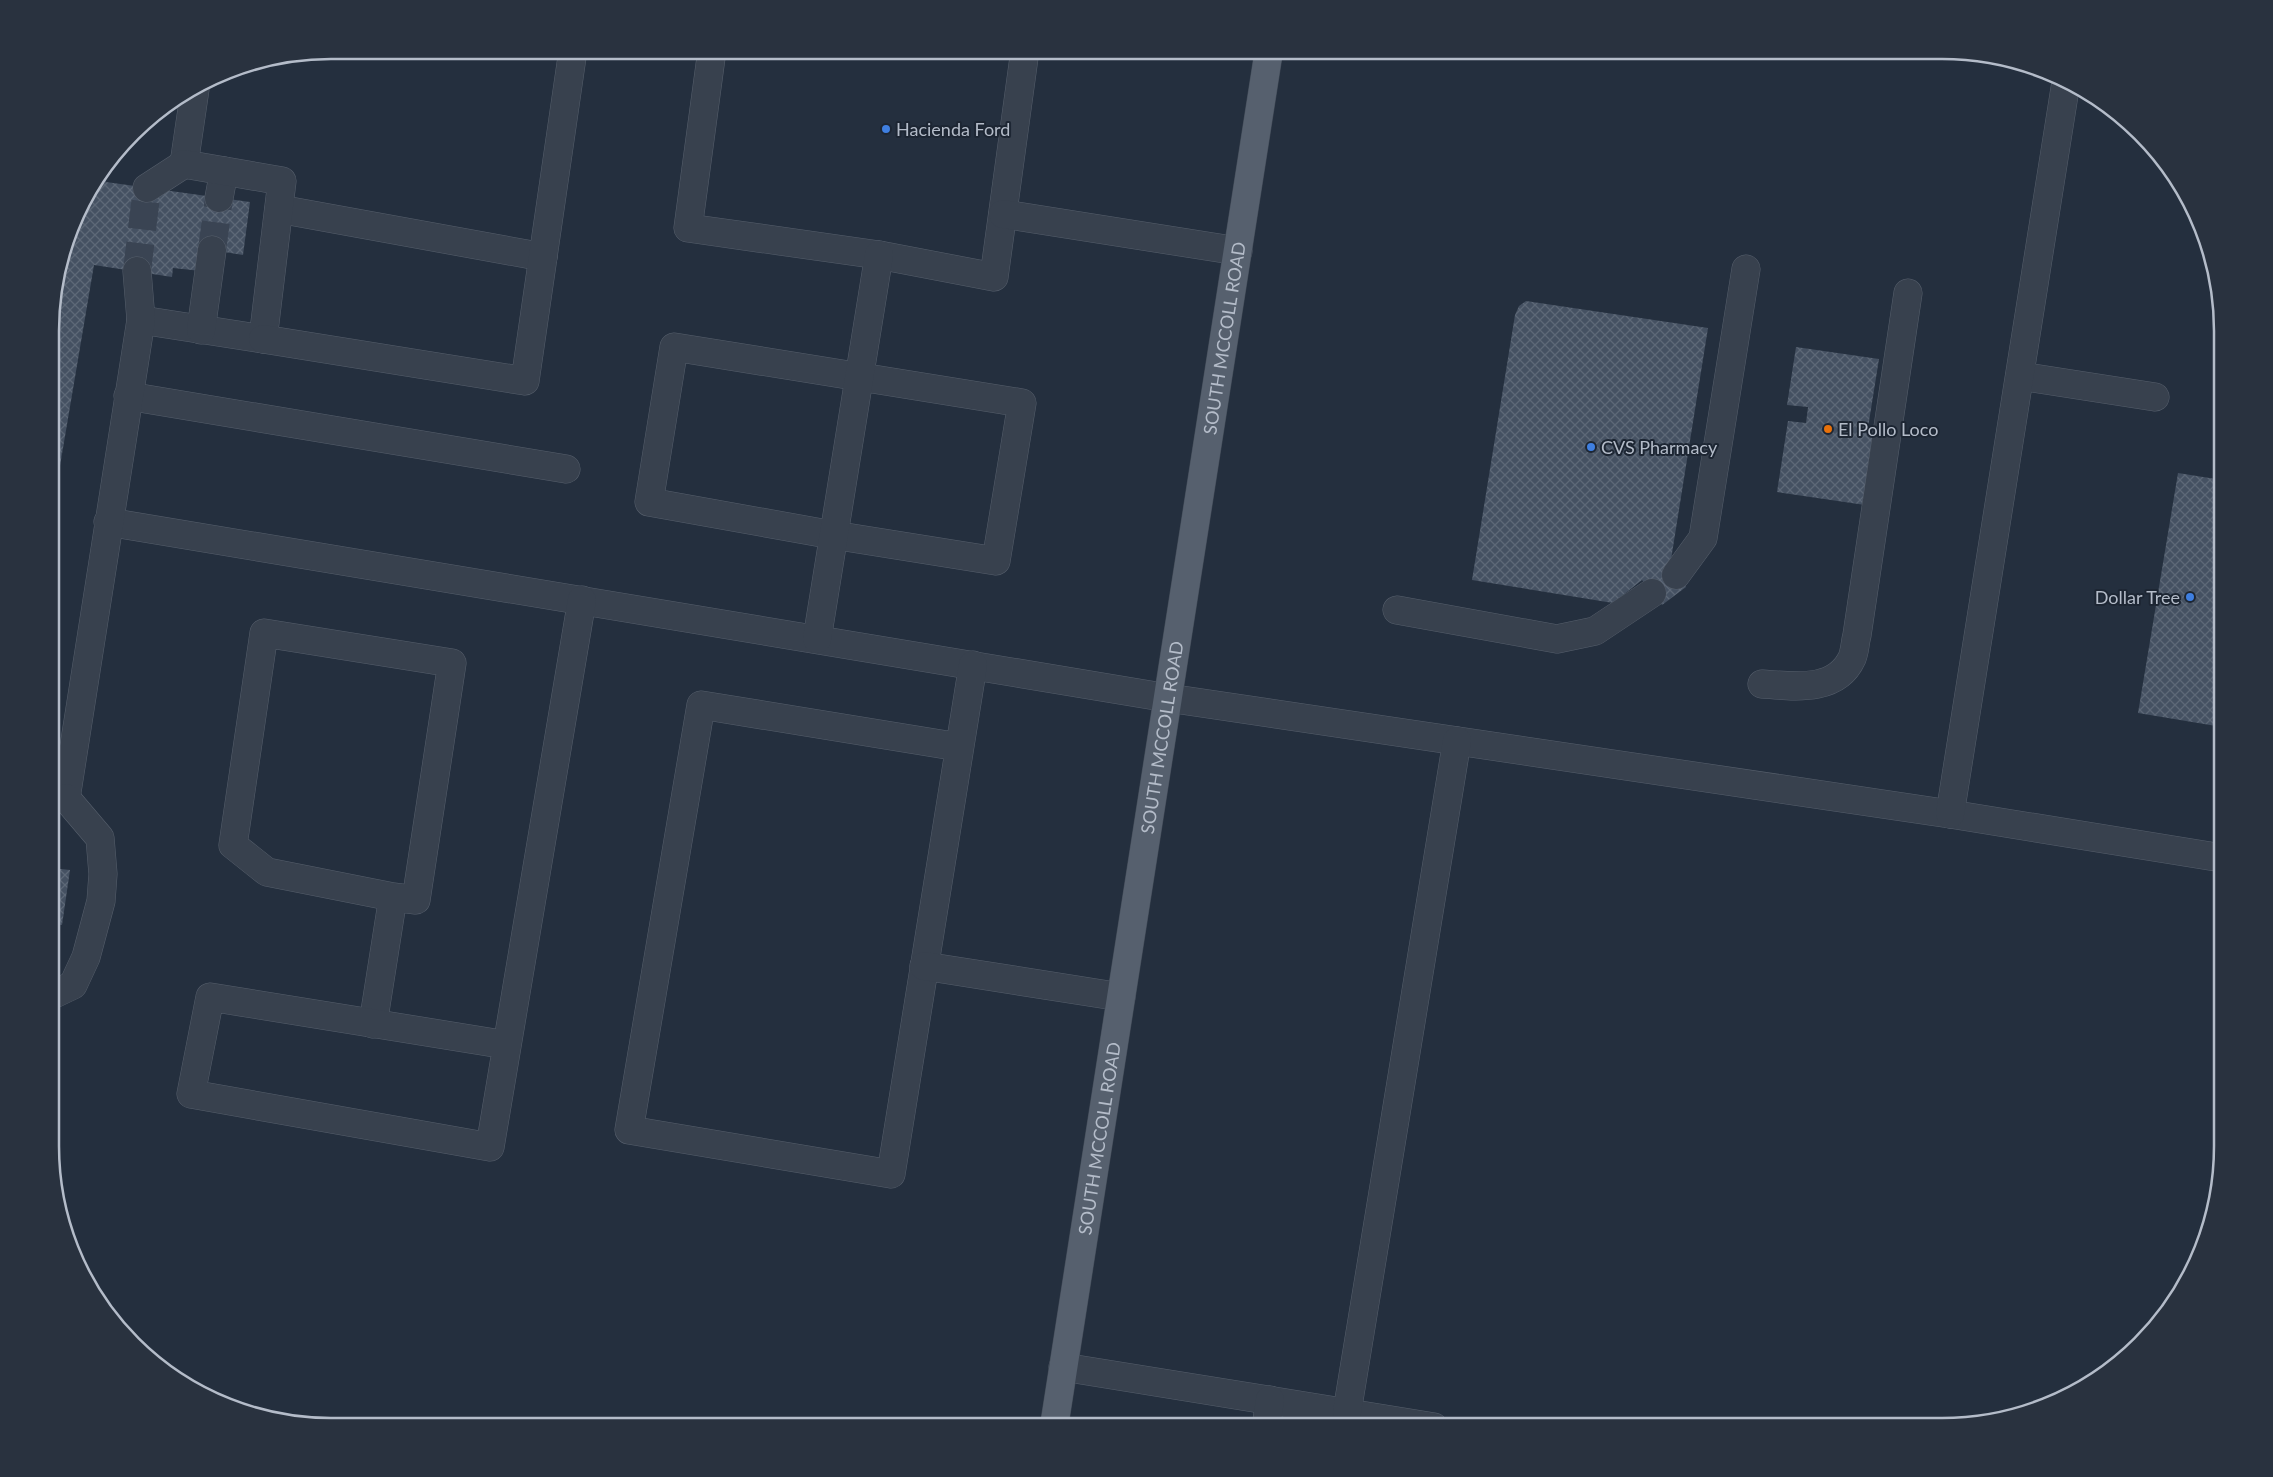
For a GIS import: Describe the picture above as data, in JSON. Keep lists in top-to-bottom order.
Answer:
{
  "streets": {
    "main road": ["SOUTH MCCOLL ROAD"]
  },
  "places": [
    "Hacienda Ford",
    "El Pollo Loco",
    "CVS Pharmacy",
    "Dollar Tree"
  ]
}
